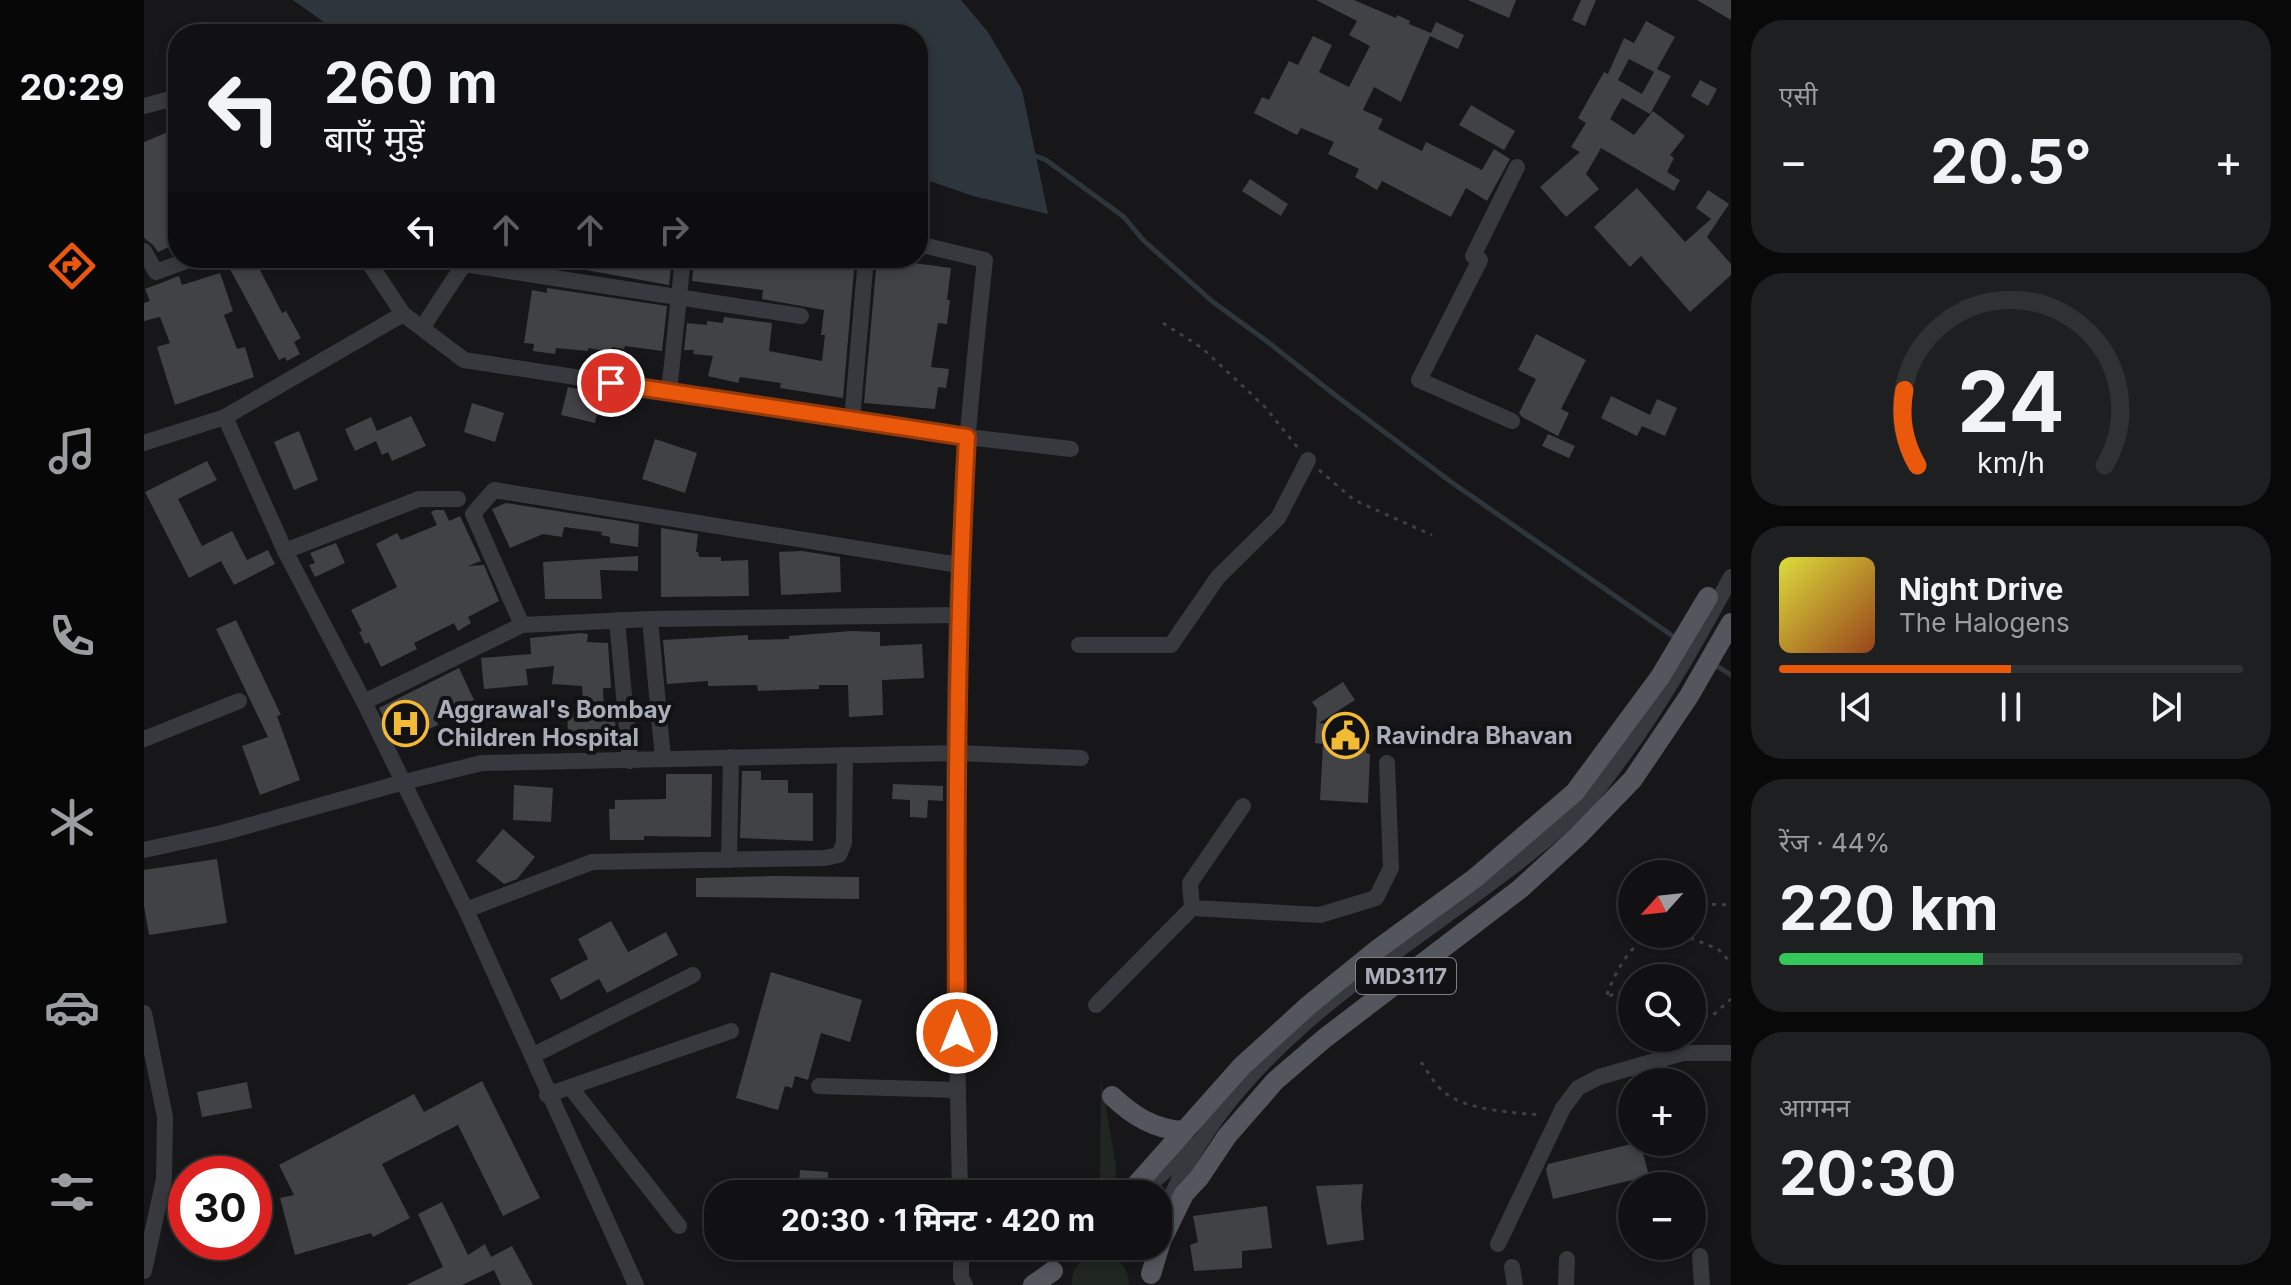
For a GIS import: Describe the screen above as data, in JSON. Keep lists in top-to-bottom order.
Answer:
{
  "streets": {
    "main road": ["MD3117"]
  },
  "places": {
    "hospital": ["Aggrawal's Bombay Children Hospital"],
    "public building": ["Ravindra Bhavan"]
  },
  "north": "bottom left",
  "page": {
    "tabs": "20:29",
    "tile": [
      "एसी",
      ["रेंज · 44%", "220 km"],
      ["आगमन", "20:30"]
    ],
    "turn": ["260 m", "बाएँ मुड़ें"],
    "heat": ["−", "20.5°", "+"],
    "song": ["Night Drive", "The Halogens"],
    "map_buttons": ["+", "−"],
    "limit": "30",
    "trip": "20:30 · 1 मिनट · 420 m",
    "gauge": ["24", "km/h"]
  }
}
